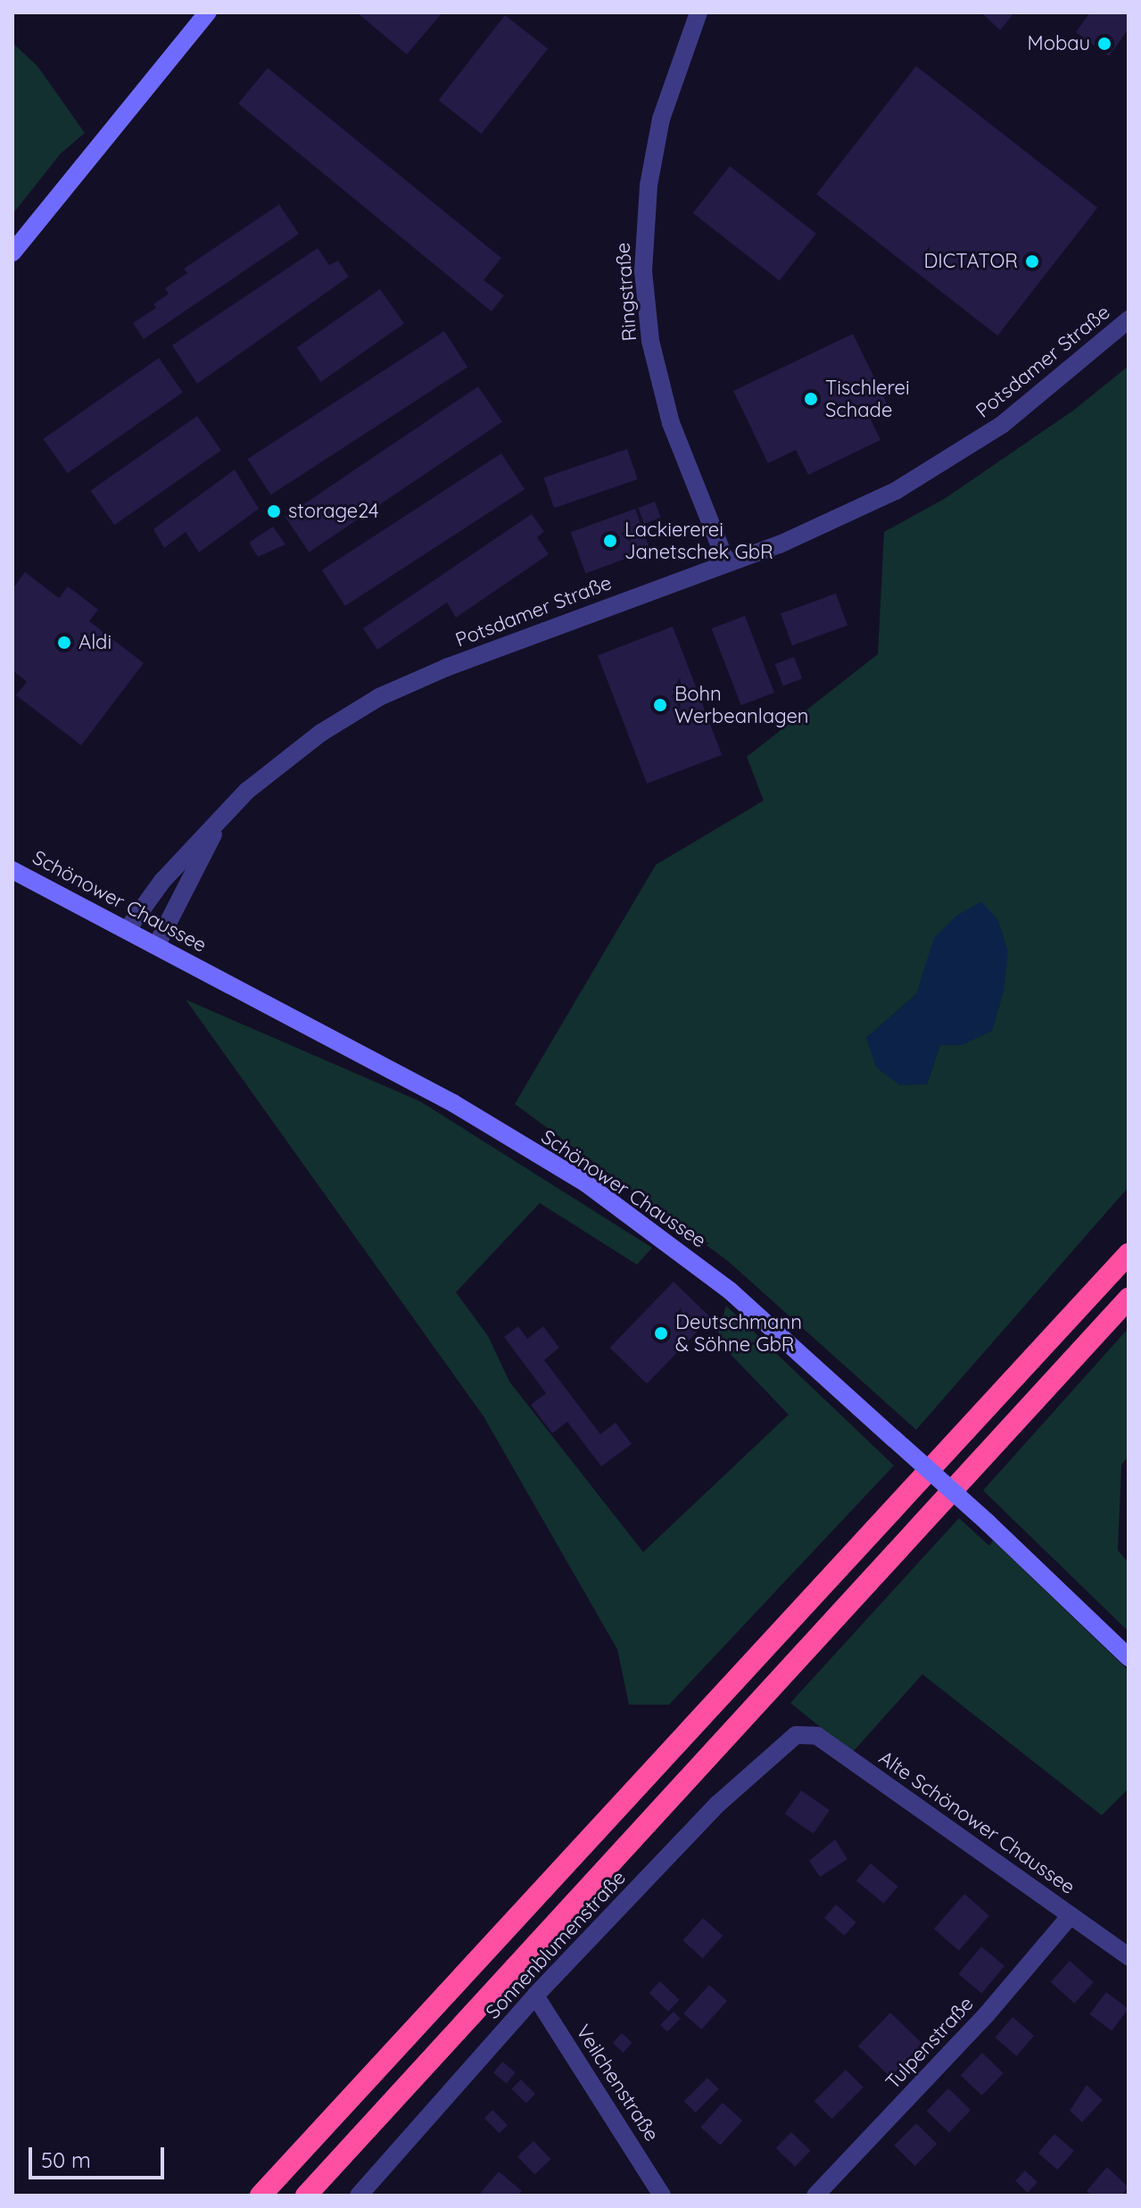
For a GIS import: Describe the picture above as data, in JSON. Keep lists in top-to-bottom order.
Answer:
{
  "streets": {
    "main road": ["Schönower Chaussee"],
    "street": [
      "Ringstraße",
      "Potsdamer Straße",
      "Alte Schönower Chaussee",
      "Sonnenblumenstraße",
      "Tulpenstraße",
      "Veilchenstraße"
    ]
  },
  "crossings": [
    ["Ringstraße", "Potsdamer Straße"],
    ["Potsdamer Straße", "Schönower Chaussee"],
    ["Alte Schönower Chaussee", "Sonnenblumenstraße"],
    ["Alte Schönower Chaussee", "Tulpenstraße"],
    ["Sonnenblumenstraße", "Veilchenstraße"]
  ],
  "places": [
    "Mobau",
    "DICTATOR",
    "Tischlerei Schade",
    "storage24",
    "Lackiererei Janetschek GbR",
    "Aldi",
    "Bohn Werbeanlagen",
    "Deutschmann & Söhne GbR"
  ],
  "scale_bar": "50 m"
}
